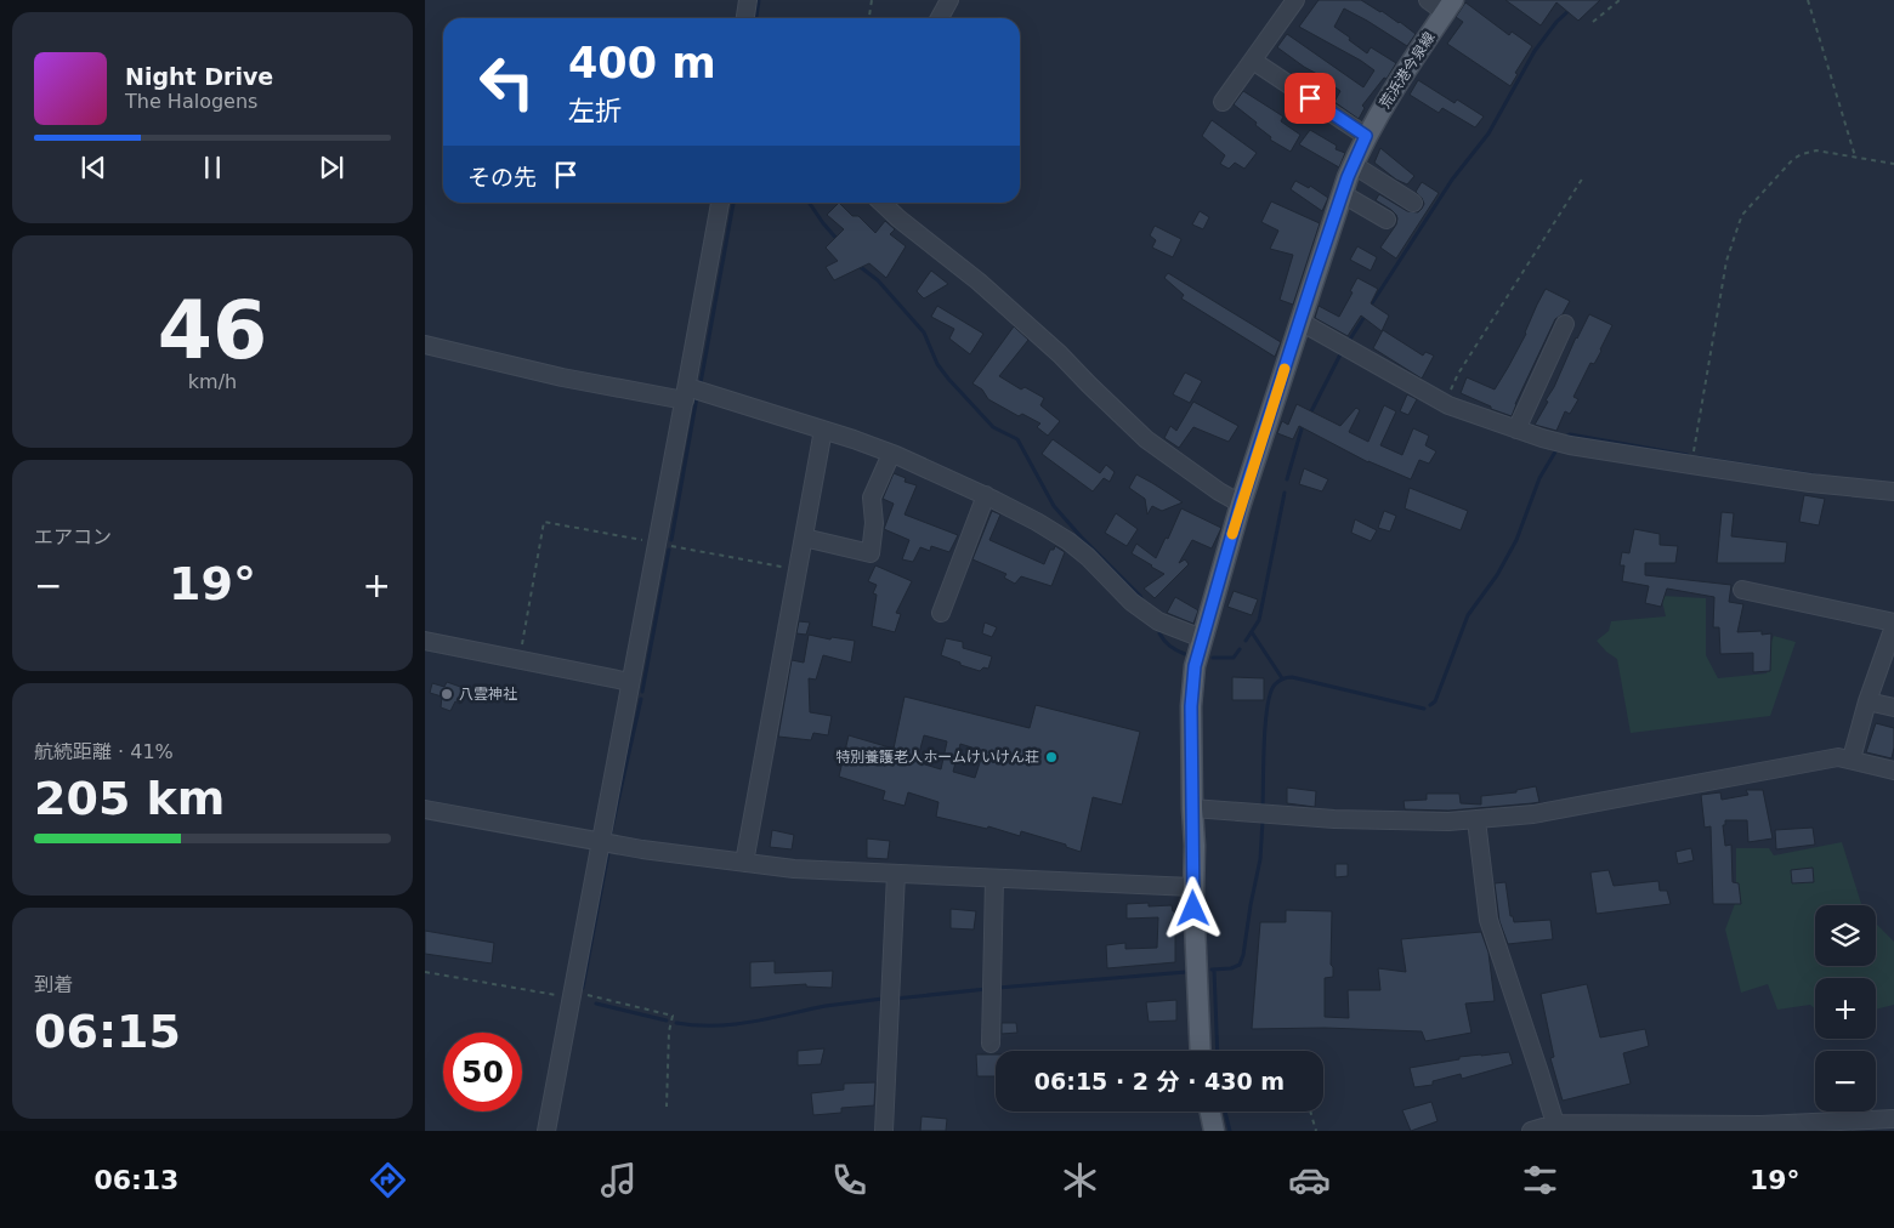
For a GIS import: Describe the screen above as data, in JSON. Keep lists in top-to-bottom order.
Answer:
{
  "streets": {
    "main road": ["荒浜港今泉線"]
  },
  "places": ["八雲神社", "特別養護老人ホームけいけん荘"],
  "page": {
    "turn": ["400 m", "左折"],
    "song": ["Night Drive", "The Halogens"],
    "then": "その先",
    "tile": [
      ["46", "km/h"],
      "エアコン",
      ["航続距離 · 41%", "205 km"],
      ["到着", "06:15"]
    ],
    "heat": ["−", "19°", "+"],
    "map_buttons": ["+", "−"],
    "limit": "50",
    "trip": "06:15 · 2 分 · 430 m",
    "tabs": ["06:13", "19°"]
  }
}
